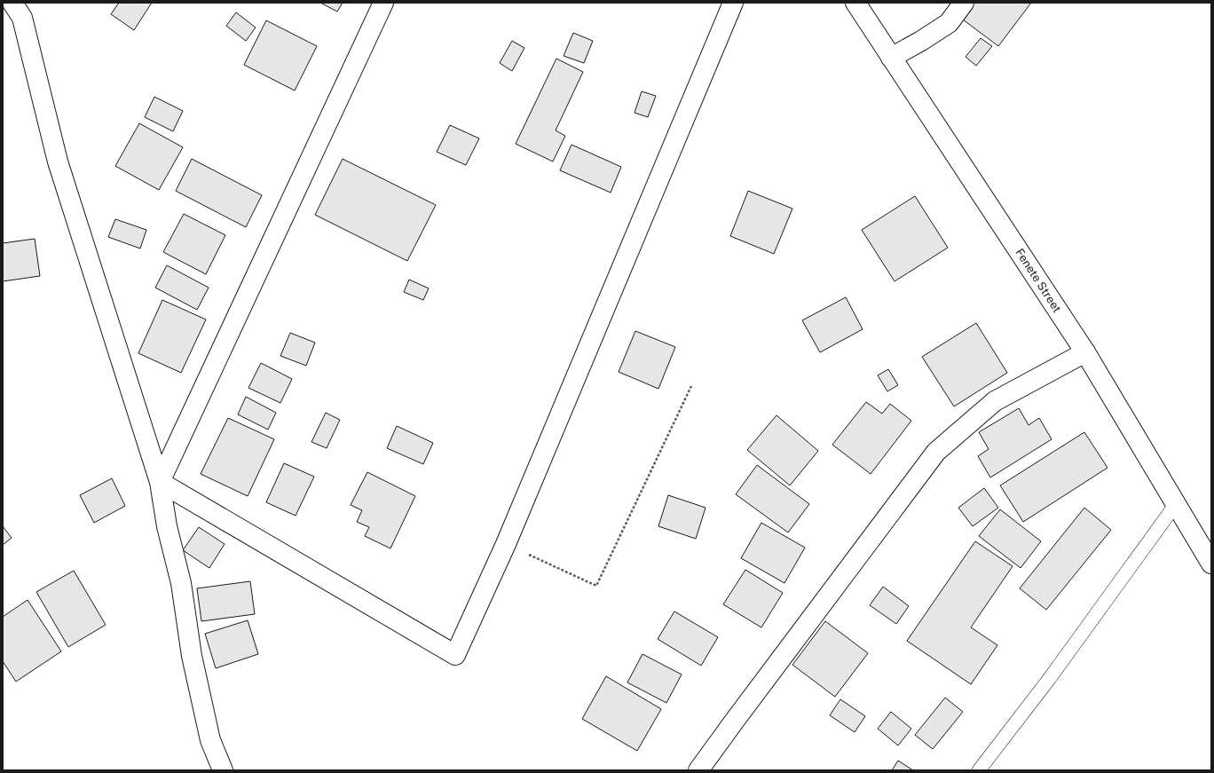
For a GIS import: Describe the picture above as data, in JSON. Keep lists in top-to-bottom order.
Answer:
{
  "streets": {
    "street": ["Fenete Street"]
  }
}
